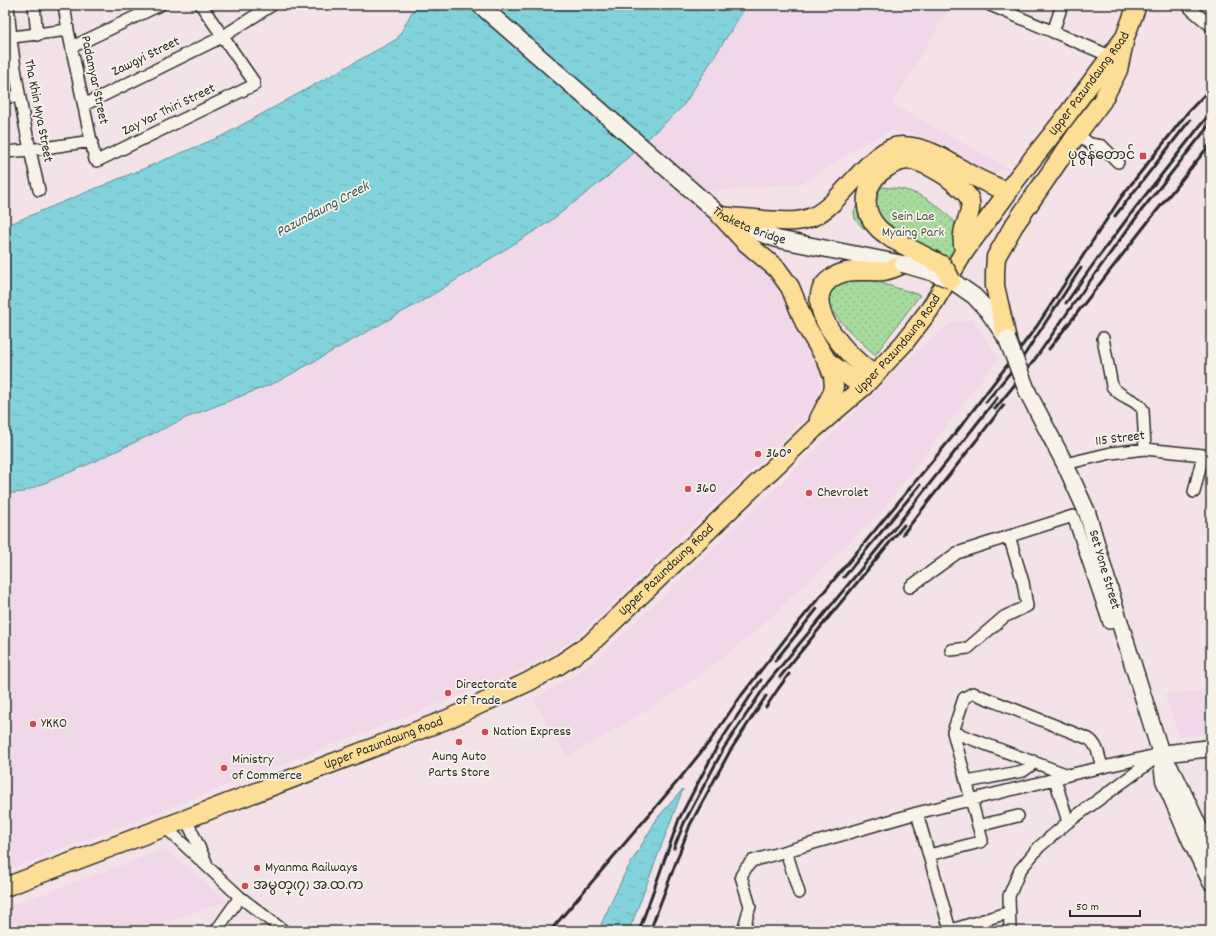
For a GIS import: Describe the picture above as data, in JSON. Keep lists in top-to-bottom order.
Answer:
{
  "streets": {
    "main road": ["Upper Pazundaung Road", "Thaketa Bridge", "Set Yone Street"],
    "street": [
      "Zawgyi Street",
      "Padamyar Street",
      "Zay Yar Thiri Street",
      "Tha Khin Mya Street",
      "115 Street"
    ]
  },
  "crossings": [
    ["Zawgyi Street", "Padamyar Street"],
    ["Zawgyi Street", "Zay Yar Thiri Street"],
    ["Padamyar Street", "Zay Yar Thiri Street"],
    ["Thaketa Bridge", "Set Yone Street"],
    ["115 Street", "Set Yone Street"]
  ],
  "water": ["Pazundaung Creek"],
  "parks": ["Sein Lae Myaing Park"],
  "places": {
    "transit": ["ပုဇွန်တောင်"],
    "other": [
      "360°",
      "360",
      "Chevrolet",
      "Directorate of Trade",
      "YKKO",
      "Nation Express",
      "Aung Auto Parts Store",
      "Ministry of Commerce",
      "Myanma Railways",
      "အမွတ္(၇) အ.ထ.က"
    ]
  },
  "scale_bar": "50 m"
}
